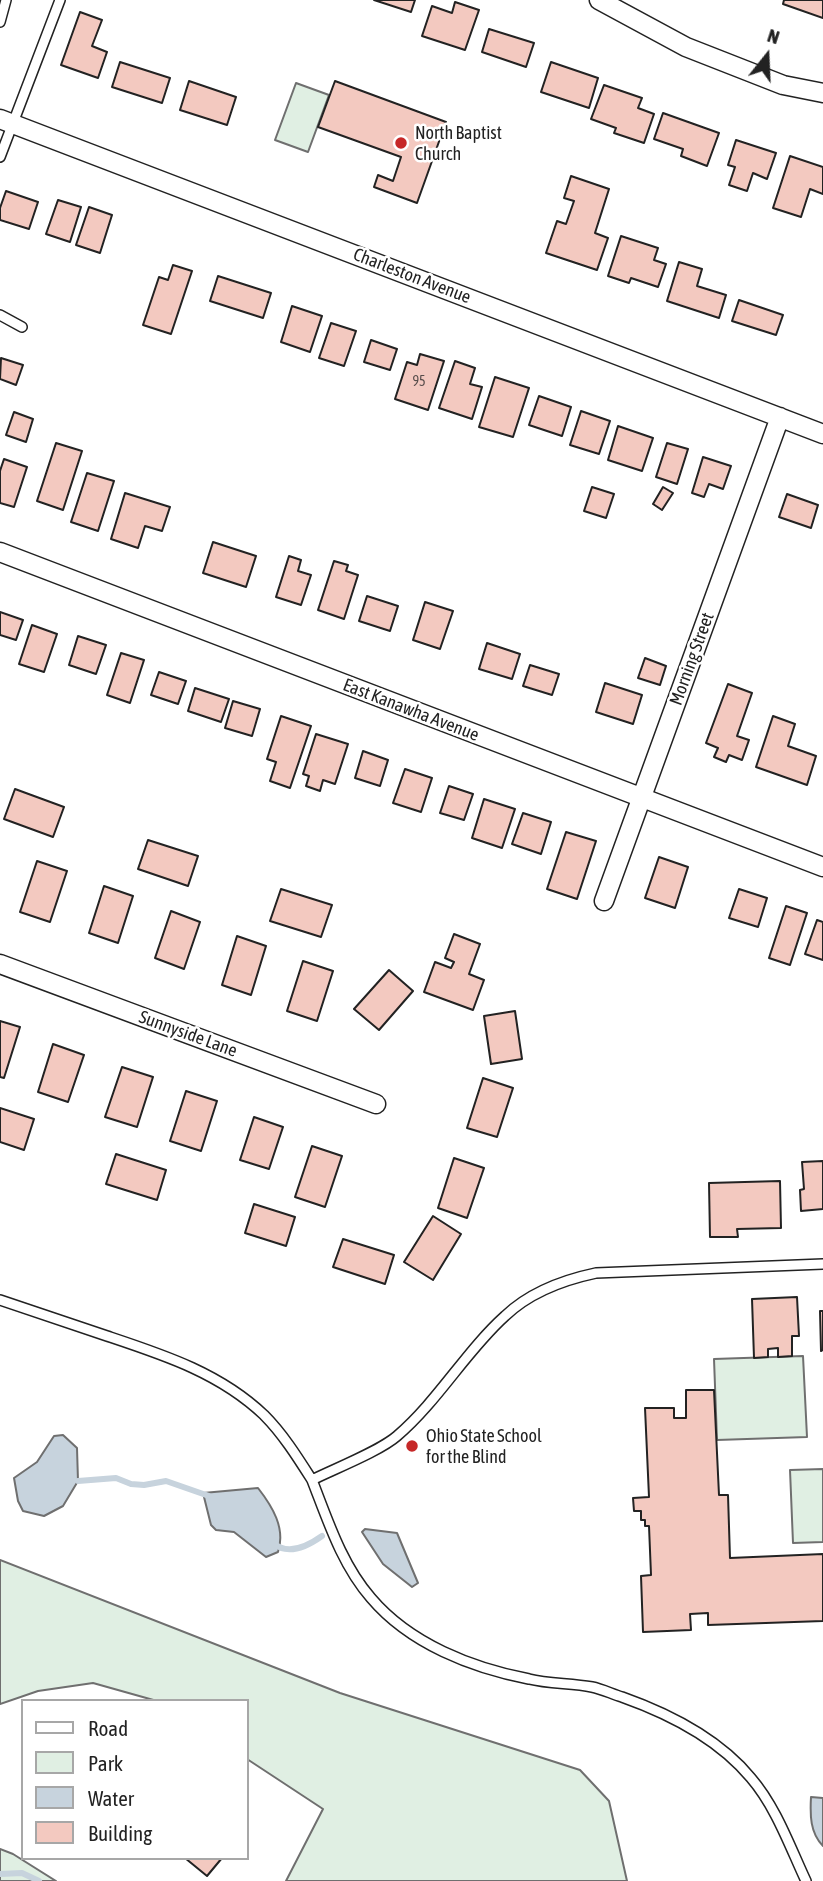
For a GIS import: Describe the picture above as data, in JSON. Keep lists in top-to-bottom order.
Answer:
{
  "streets": {
    "street": [
      "Charleston Avenue",
      "Morning Street",
      "East Kanawha Avenue",
      "Sunnyside Lane"
    ]
  },
  "crossings": [
    ["Charleston Avenue", "Morning Street"],
    ["Morning Street", "East Kanawha Avenue"]
  ],
  "places": ["North Baptist Church", "Ohio State School for the Blind"],
  "house_numbers": ["95"],
  "legend": [
    "Road",
    "Park",
    "Water",
    "Building"
  ],
  "north": "top"
}
